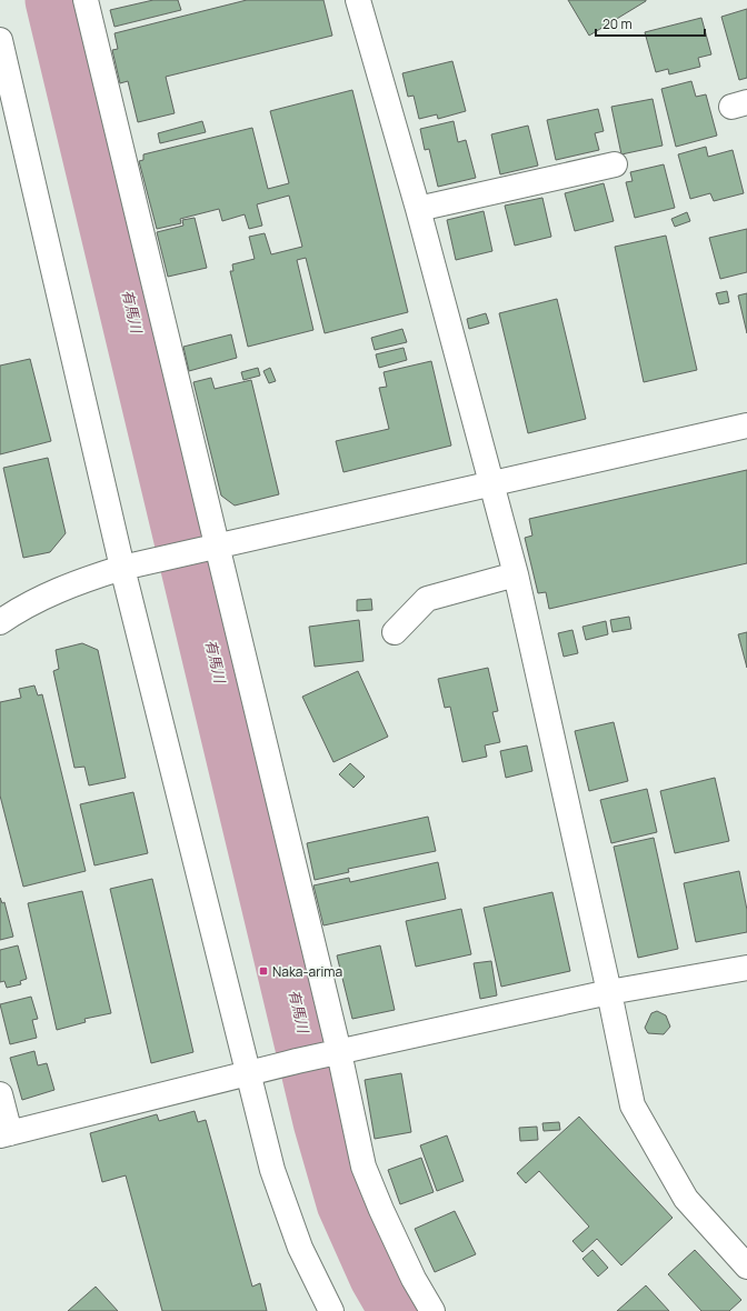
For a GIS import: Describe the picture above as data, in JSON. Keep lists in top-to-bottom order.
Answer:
{
  "water": ["有馬川"],
  "places": {
    "transit": ["Naka-arima"]
  },
  "scale_bar": "20 m"
}
